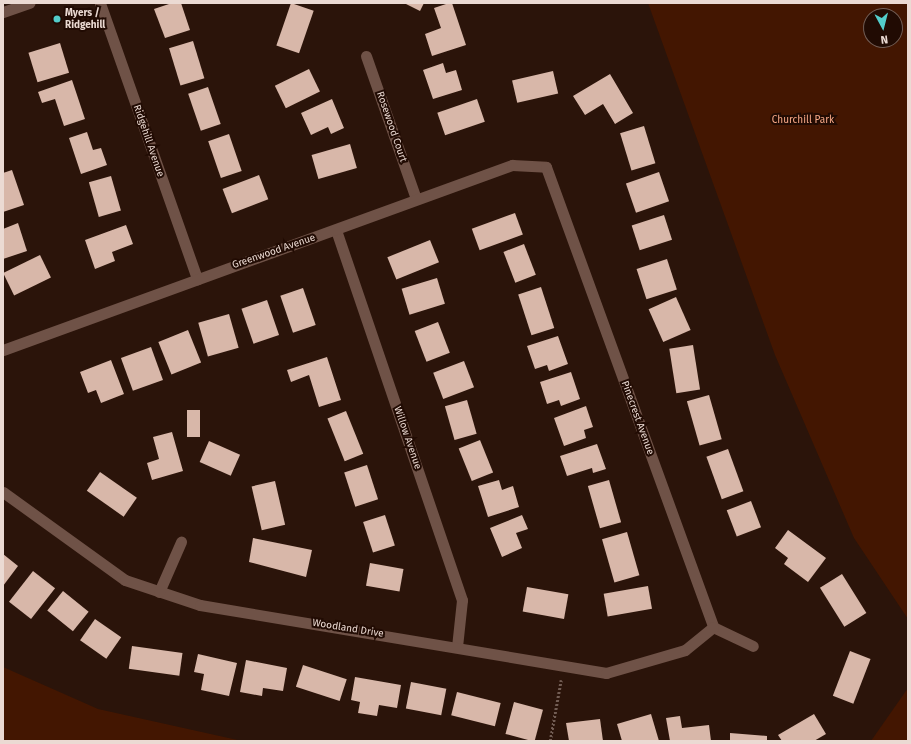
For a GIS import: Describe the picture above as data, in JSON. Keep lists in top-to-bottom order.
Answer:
{
  "streets": {
    "street": [
      "Rosewood Court",
      "Ridgehill Avenue",
      "Greenwood Avenue",
      "Pinecrest Avenue",
      "Willow Avenue",
      "Woodland Drive"
    ]
  },
  "crossings": [
    ["Rosewood Court", "Greenwood Avenue"],
    ["Ridgehill Avenue", "Greenwood Avenue"],
    ["Greenwood Avenue", "Pinecrest Avenue"],
    ["Greenwood Avenue", "Willow Avenue"],
    ["Pinecrest Avenue", "Woodland Drive"],
    ["Willow Avenue", "Woodland Drive"]
  ],
  "parks": ["Churchill Park"],
  "places": ["Myers / Ridgehill"],
  "north": "bottom"
}
